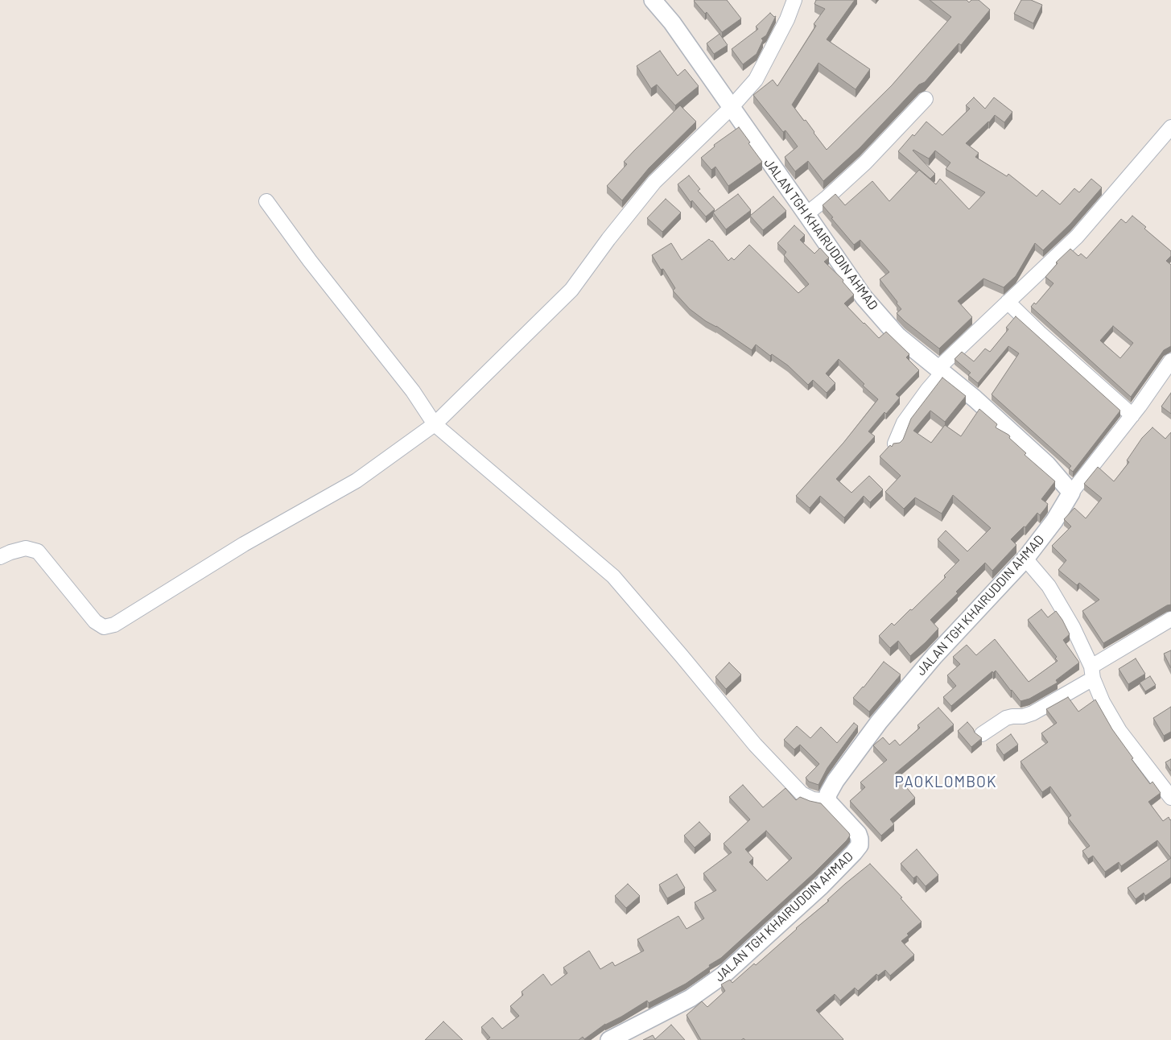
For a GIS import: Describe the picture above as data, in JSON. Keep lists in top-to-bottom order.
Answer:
{
  "streets": {
    "street": ["JALAN TGH KHAIRUDDIN AHMAD"]
  },
  "districts": ["PAOKLOMBOK"]
}
